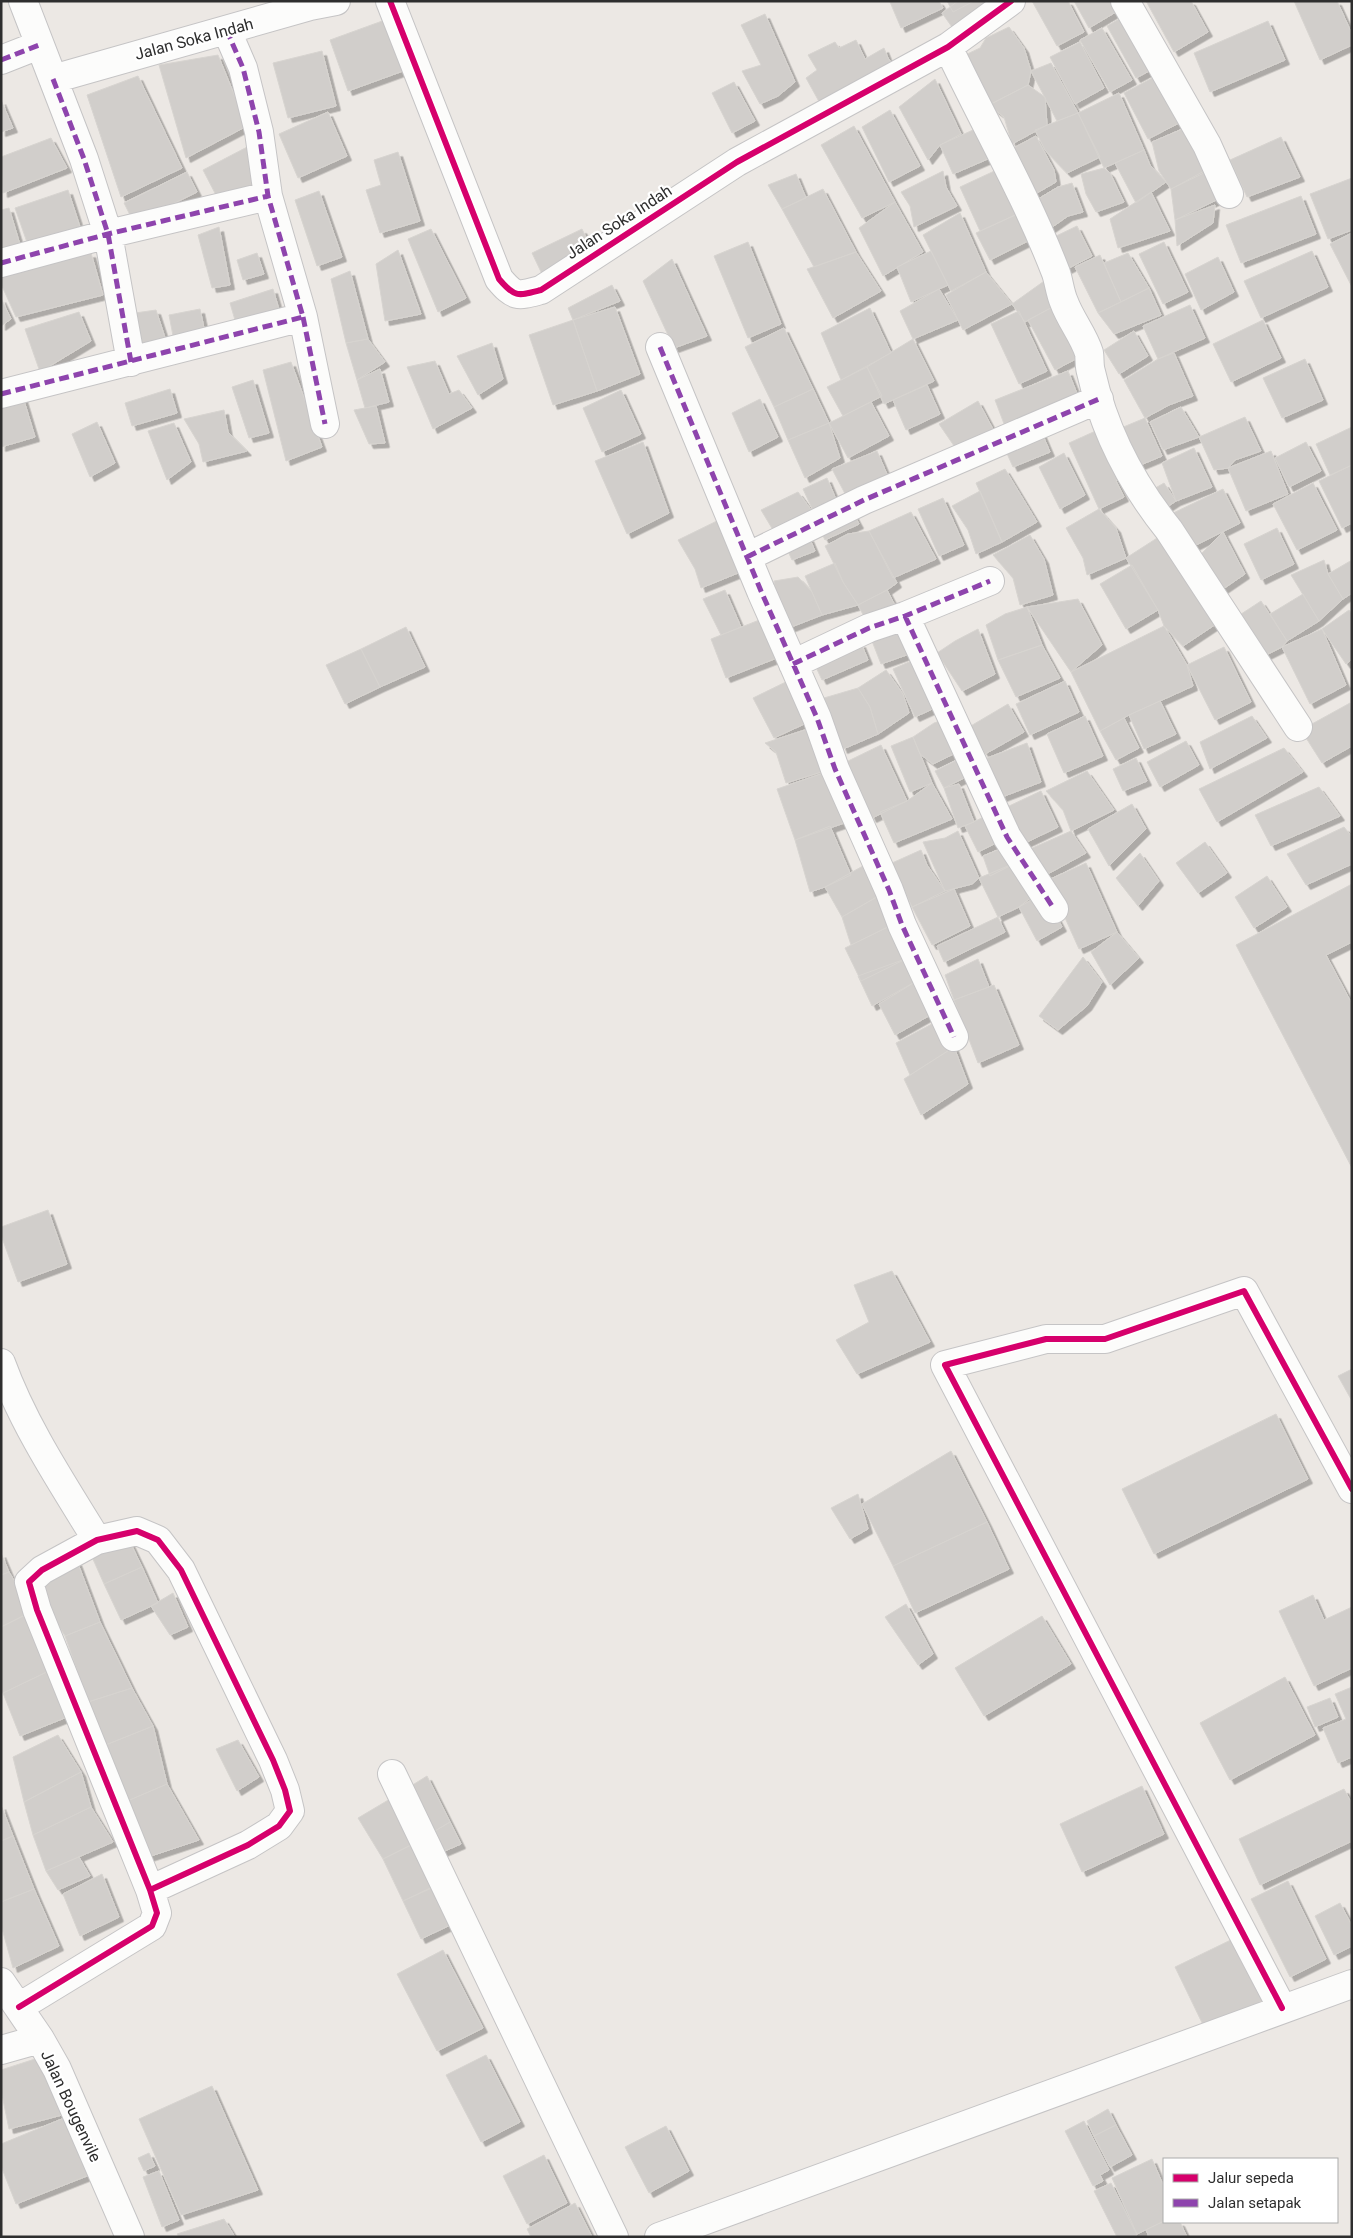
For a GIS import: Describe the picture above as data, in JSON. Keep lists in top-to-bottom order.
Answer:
{
  "streets": {
    "street": ["Jalan Soka Indah", "Jalan Bougenvile"]
  },
  "legend": ["Jalur sepeda", "Jalan setapak"]
}
